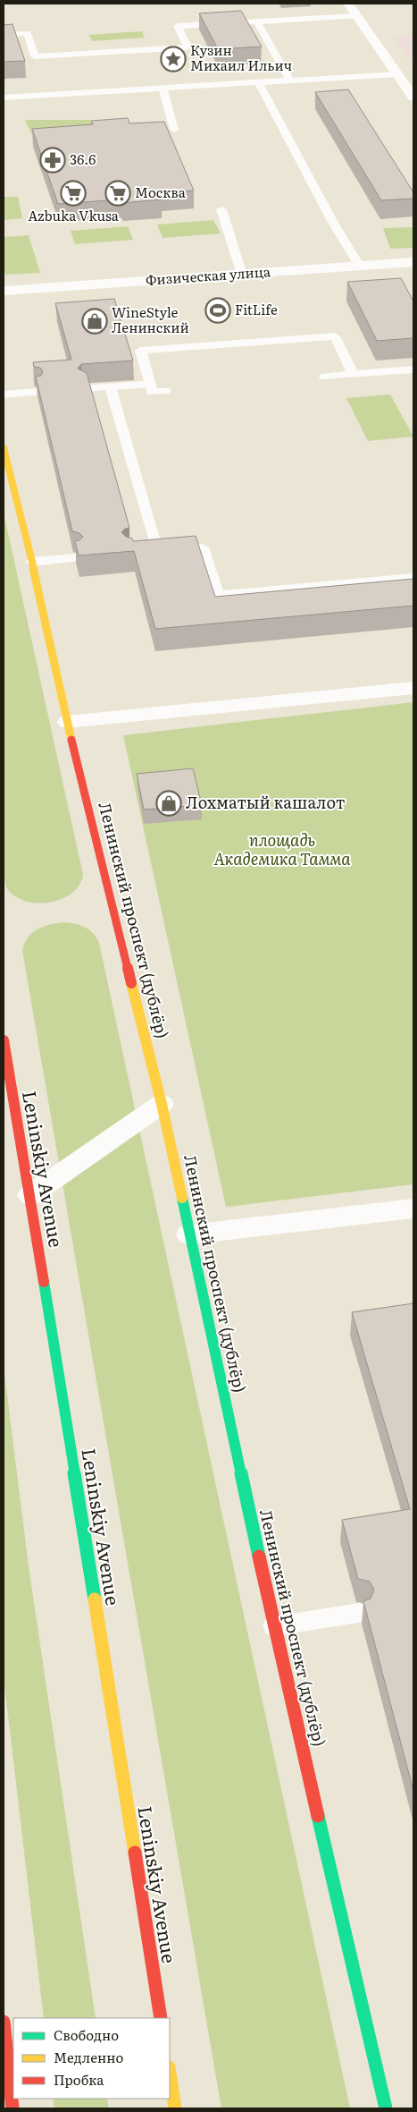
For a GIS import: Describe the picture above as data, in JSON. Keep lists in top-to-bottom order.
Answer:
{
  "streets": {
    "street": ["Физическая улица", "Ленинский проспект (дублёр)", "Leninskiy Avenue"]
  },
  "parks": ["площадь Академика Тамма"],
  "places": {
    "place": ["Кузин Михаил Ильич"],
    "pharmacy": ["36.6"],
    "supermarket": ["Azbuka Vkusa", "Москва"],
    "sports": ["FitLife"],
    "shop": ["WineStyle Ленинский", "Лохматый кашалот"]
  },
  "legend": ["Свободно", "Медленно", "Пробка"]
}
